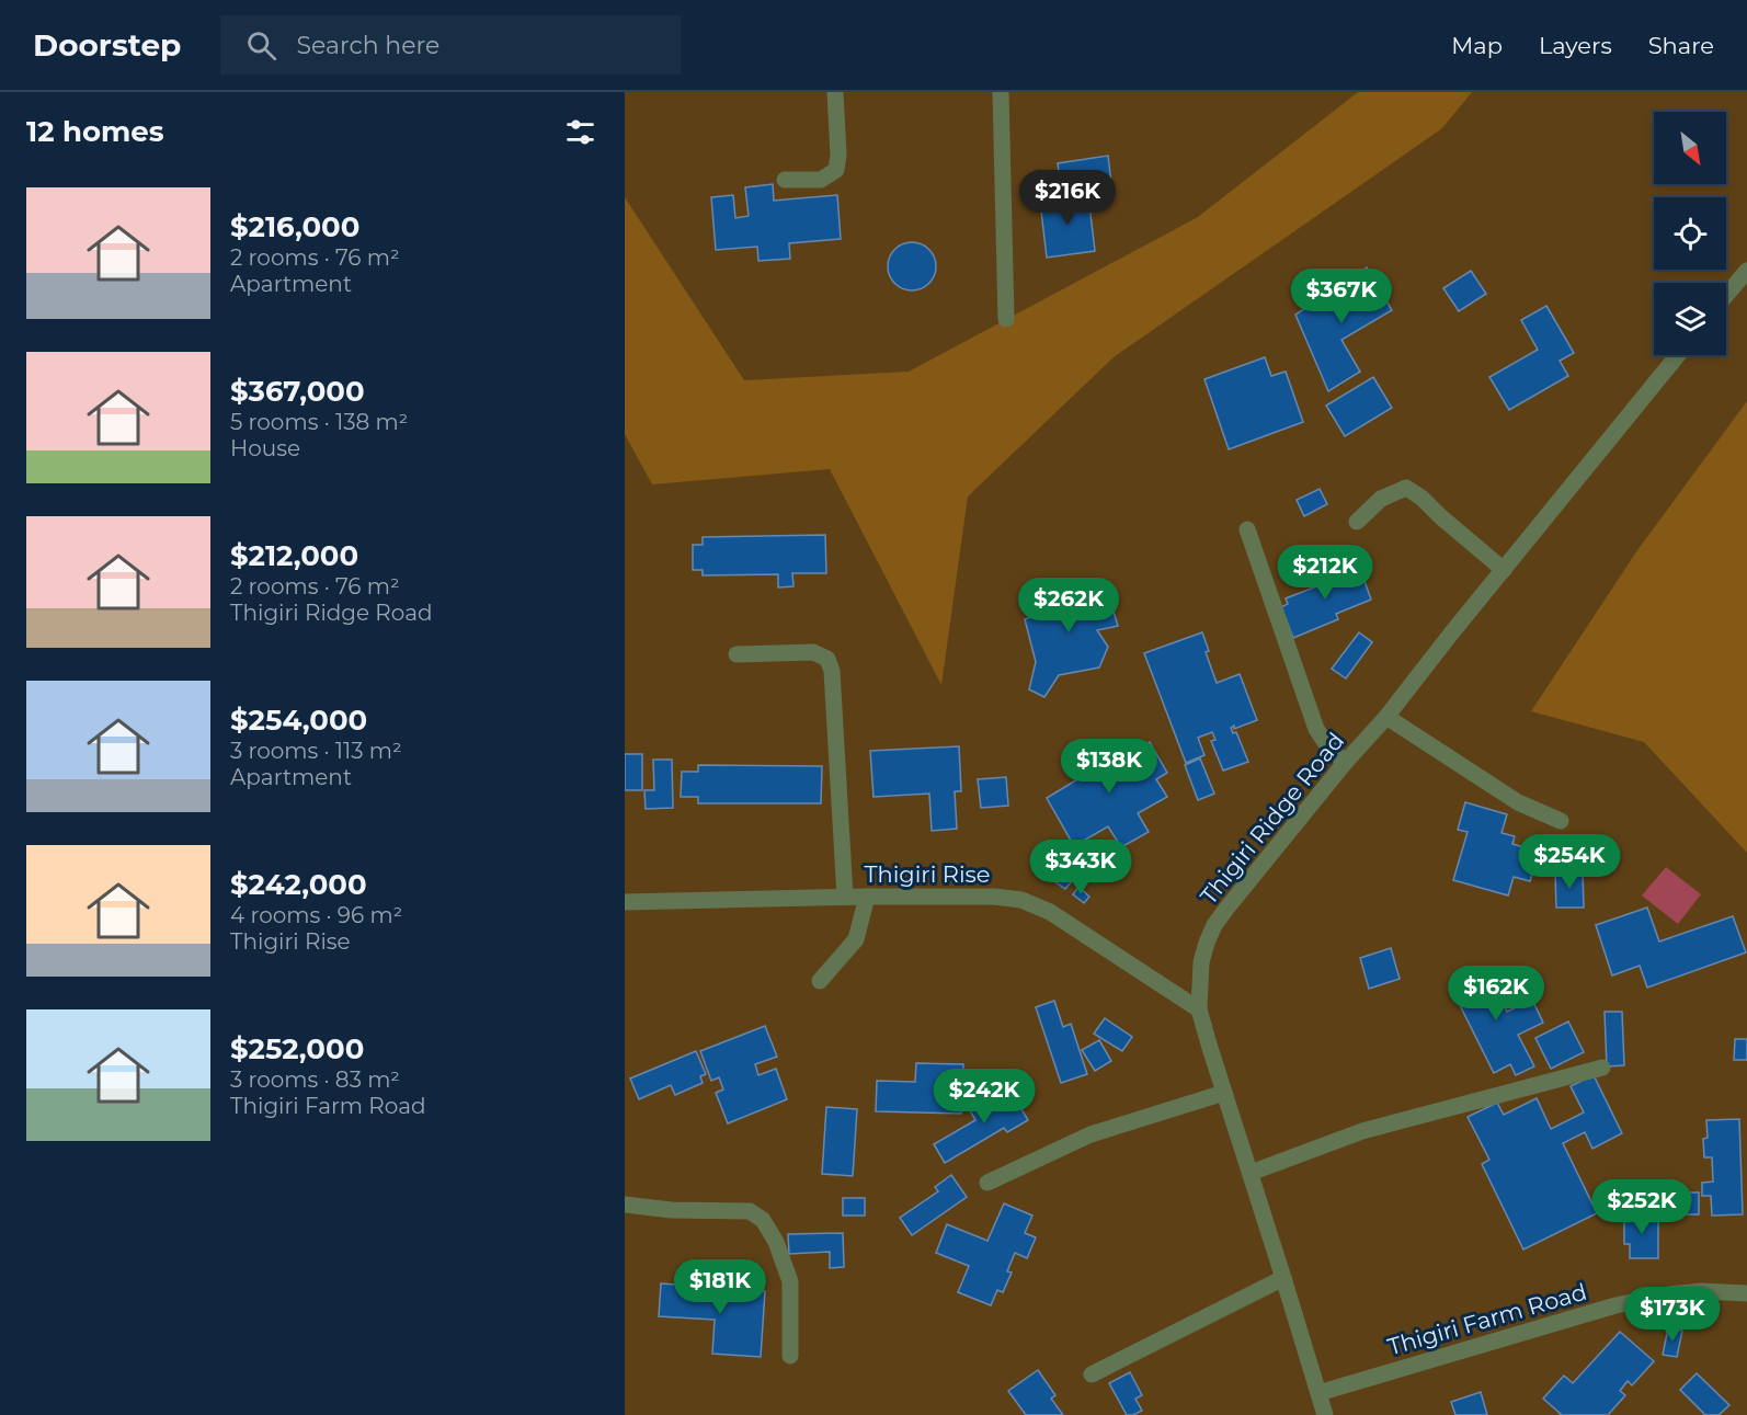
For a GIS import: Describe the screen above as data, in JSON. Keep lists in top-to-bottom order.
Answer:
{
  "streets": {
    "street": ["Thigiri Ridge Road", "Thigiri Rise", "Thigiri Farm Road"]
  },
  "crossings": [
    ["Thigiri Ridge Road", "Thigiri Rise"],
    ["Thigiri Ridge Road", "Thigiri Farm Road"]
  ],
  "north": "bottom right",
  "page": {
    "header": "Doorstep",
    "search": "Search here",
    "nav": ["Map", "Layers", "Share"],
    "heading": "12 homes",
    "price": [
      "$216K",
      "$367K",
      "$212K",
      "$262K",
      "$138K",
      "$254K",
      "$343K",
      "$162K",
      "$242K",
      "$252K",
      "$181K",
      "$173K"
    ],
    "list": [
      {
        "name": "$216,000",
        "note": "2 rooms · 76 m² · Apartment"
      },
      {
        "name": "$367,000",
        "note": "5 rooms · 138 m² · House"
      },
      {
        "name": "$212,000",
        "note": "2 rooms · 76 m² · Thigiri Ridge Road"
      },
      {
        "name": "$254,000",
        "note": "3 rooms · 113 m² · Apartment"
      },
      {
        "name": "$242,000",
        "note": "4 rooms · 96 m² · Thigiri Rise"
      },
      {
        "name": "$252,000",
        "note": "3 rooms · 83 m² · Thigiri Farm Road"
      }
    ]
  }
}
